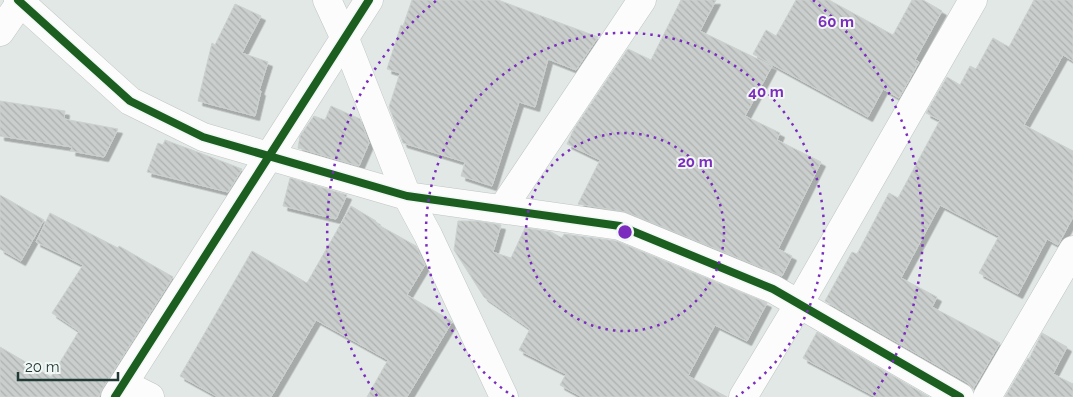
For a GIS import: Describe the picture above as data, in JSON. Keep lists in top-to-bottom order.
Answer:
{
  "scale_bar": "20 m",
  "rings": ["60 m", "40 m", "20 m"]
}
